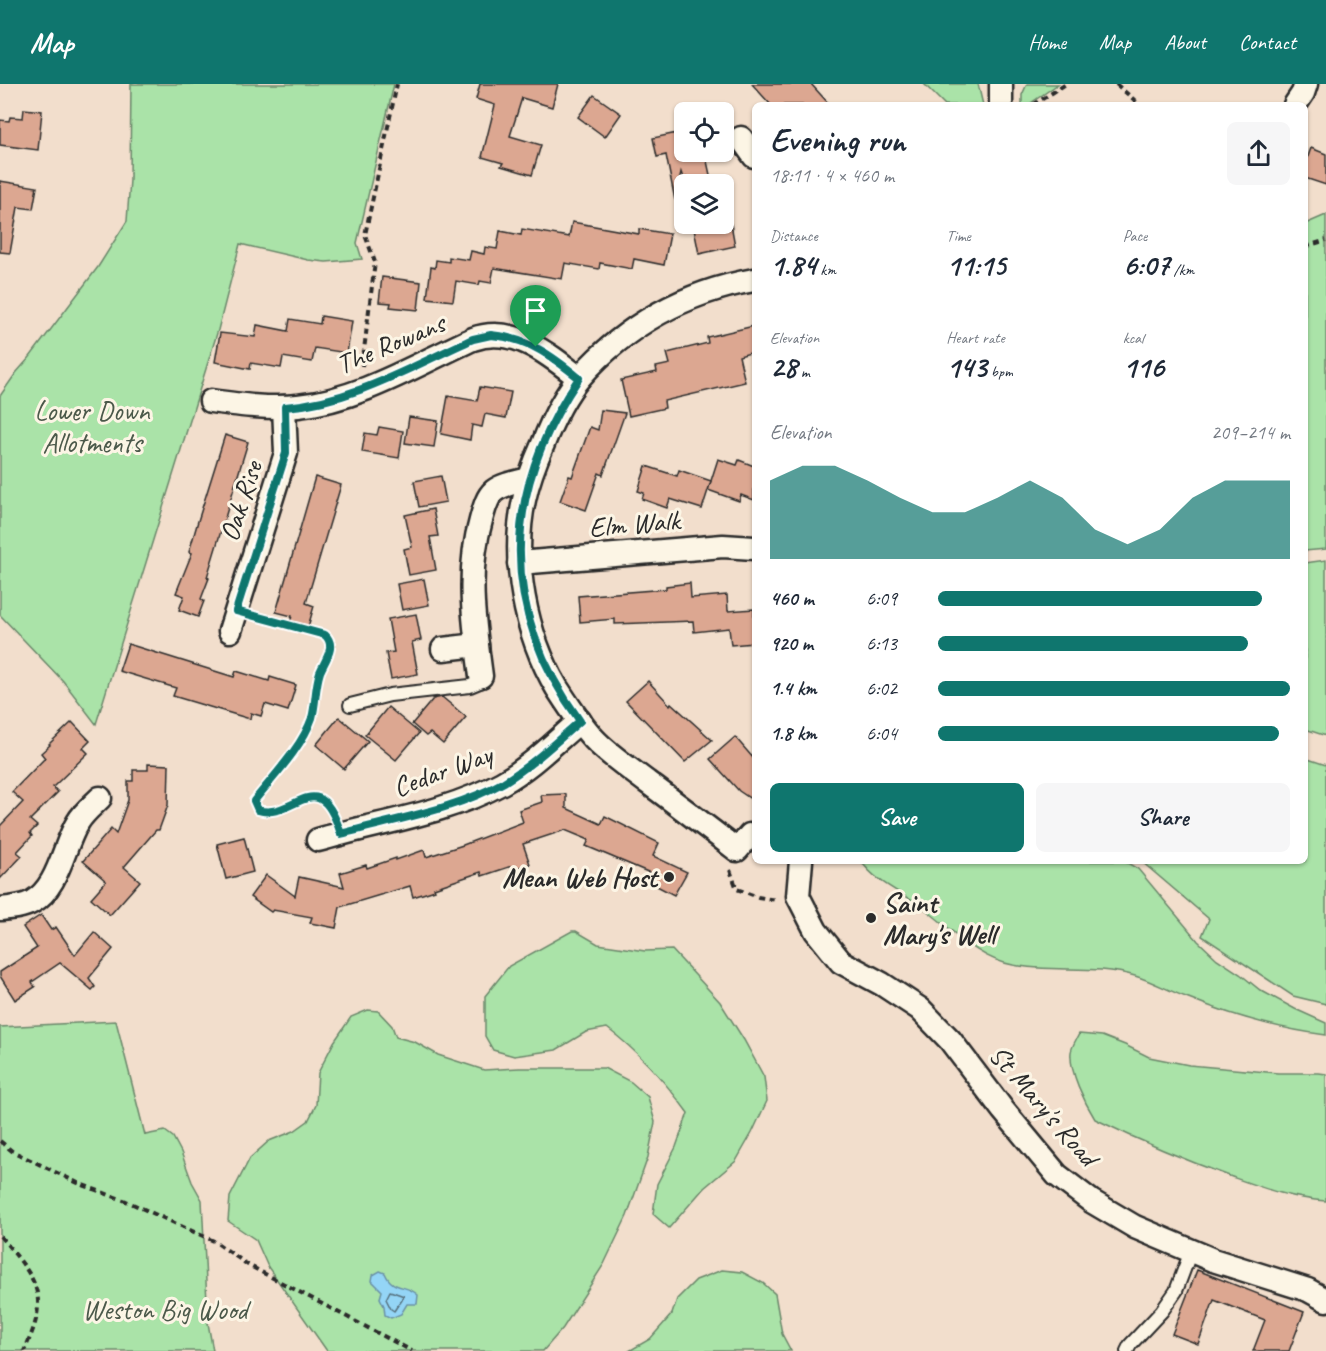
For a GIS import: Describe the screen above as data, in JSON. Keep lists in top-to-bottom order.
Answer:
{
  "streets": {
    "street": [
      "The Rowans",
      "Oak Rise",
      "Elm Walk",
      "Cedar Way",
      "St Mary's Road"
    ]
  },
  "crossings": [
    ["The Rowans", "Oak Rise"]
  ],
  "parks": ["Lower Down Allotments", "Weston Big Wood"],
  "places": ["Mean Web Host", "Saint Mary's Well"],
  "page": {
    "header": "Map",
    "nav": [
      "Home",
      "Map",
      "About",
      "Contact"
    ],
    "heading": ["Evening run", "18:11 · 4 × 460 m"],
    "stats": [
      ["Distance", "1.84 km"],
      ["Time", "11:15"],
      ["Pace", "6:07 /km"],
      ["Elevation", "28 m"],
      ["Heart rate", "143 bpm"],
      ["kcal", "116"]
    ],
    "chart": ["Elevation", "209–214 m"],
    "list": [
      {
        "name": "460 m",
        "note": "6:09"
      },
      {
        "name": "920 m",
        "note": "6:13"
      },
      {
        "name": "1.4 km",
        "note": "6:02"
      },
      {
        "name": "1.8 km",
        "note": "6:04"
      }
    ],
    "buttons": ["Save", "Share"]
  }
}
